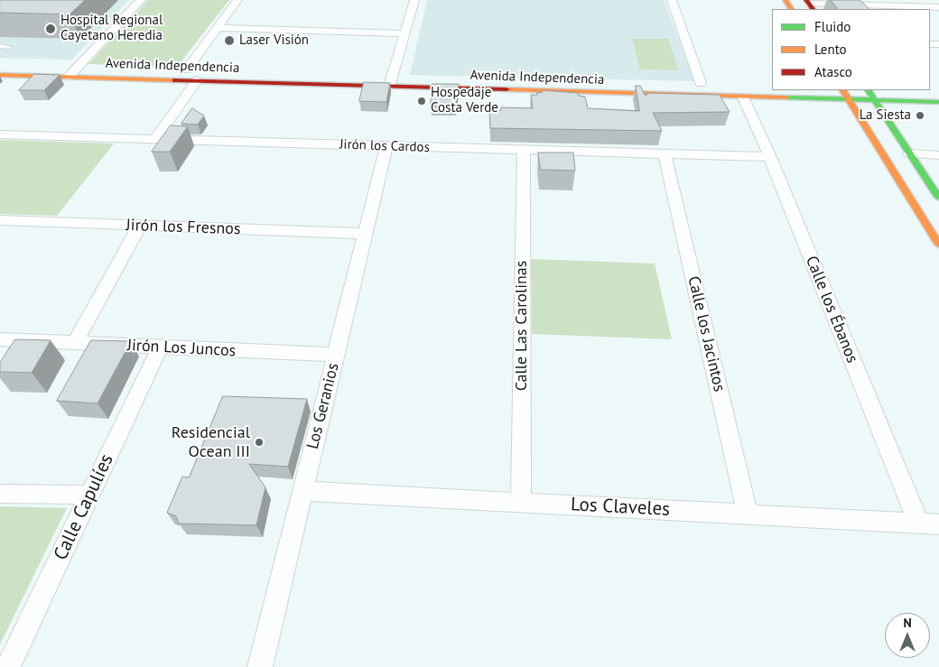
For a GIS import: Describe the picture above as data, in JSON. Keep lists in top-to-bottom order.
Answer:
{
  "streets": {
    "main road": ["Avenida Independencia"],
    "street": [
      "Jirón los Cardos",
      "Jirón los Fresnos",
      "Calle los Ébanos",
      "Calle Las Carolinas",
      "Calle los Jacintos",
      "Jirón Los Juncos",
      "Los Geranios",
      "Calle Capulíes",
      "Los Claveles"
    ]
  },
  "crossings": [
    ["Avenida Independencia", "Calle los Ébanos"],
    ["Jirón los Cardos", "Calle los Ébanos"],
    ["Jirón los Cardos", "Calle Las Carolinas"],
    ["Jirón los Cardos", "Calle los Jacintos"],
    ["Jirón los Cardos", "Los Geranios"],
    ["Jirón los Fresnos", "Los Geranios"],
    ["Calle los Ébanos", "Los Claveles"],
    ["Calle Las Carolinas", "Los Claveles"],
    ["Calle los Jacintos", "Los Claveles"],
    ["Jirón Los Juncos", "Los Geranios"],
    ["Jirón Los Juncos", "Calle Capulíes"],
    ["Los Geranios", "Los Claveles"]
  ],
  "places": [
    "Hospital Regional Cayetano Heredia",
    "Laser Visión",
    "Hospedaje Costa Verde",
    "La Siesta",
    "Residencial Ocean III"
  ],
  "legend": ["Fluido", "Lento", "Atasco"],
  "north": "top"
}
